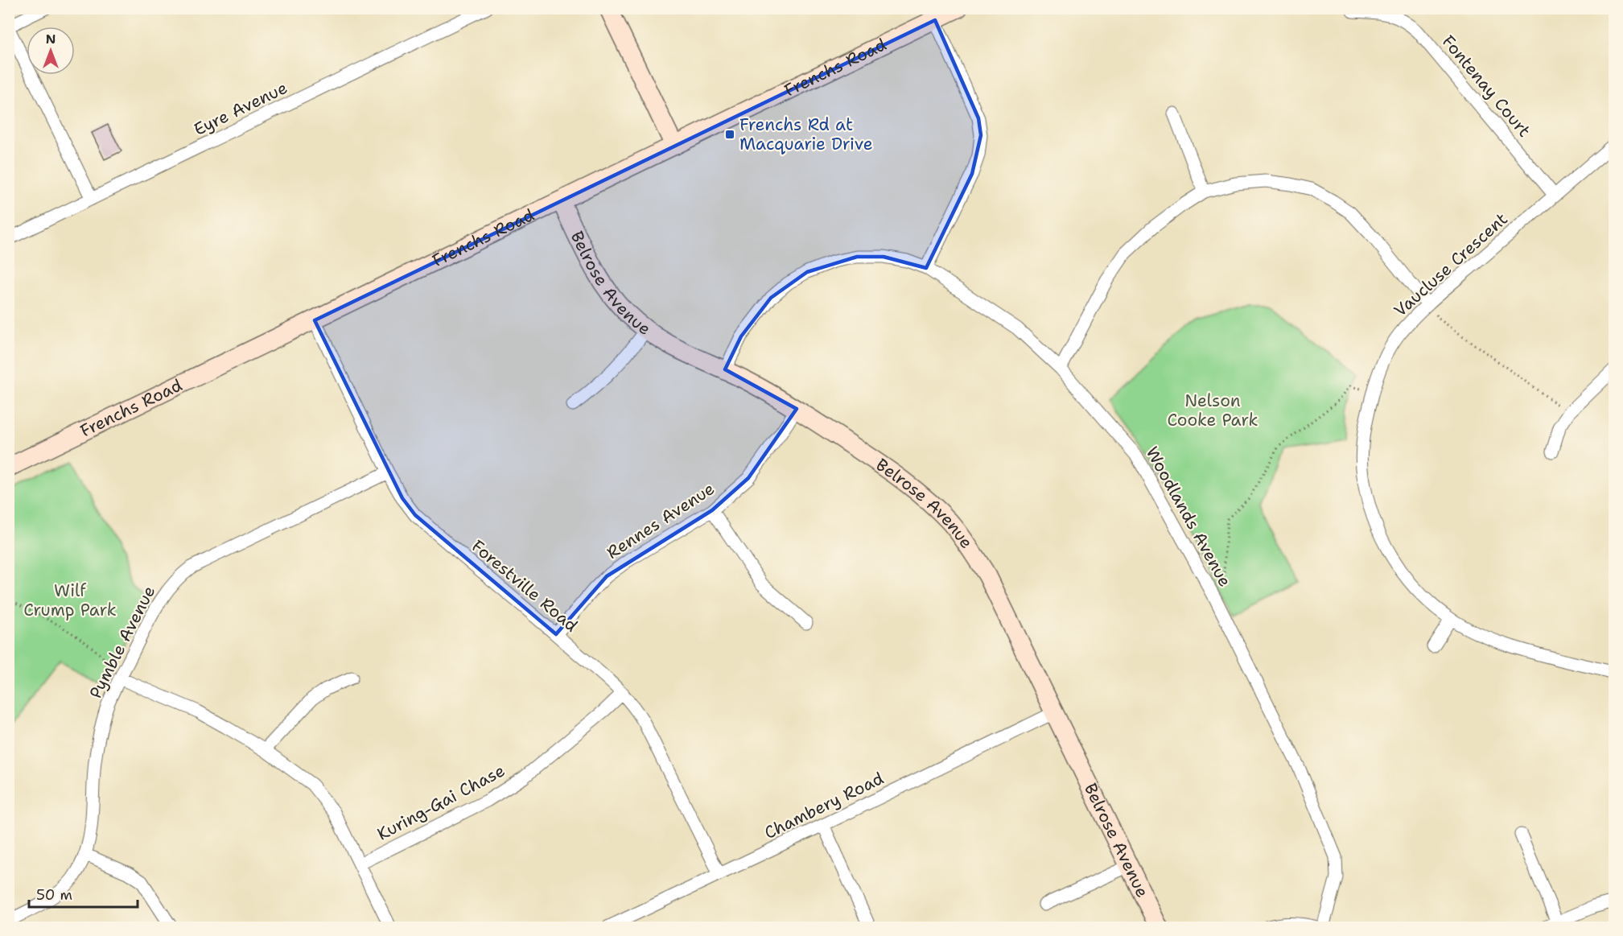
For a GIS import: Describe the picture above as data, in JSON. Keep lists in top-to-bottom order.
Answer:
{
  "streets": {
    "street": [
      "Frenchs Road",
      "Fontenay Court",
      "Eyre Avenue",
      "Vaucluse Crescent",
      "Belrose Avenue",
      "Woodlands Avenue",
      "Rennes Avenue",
      "Forestville Road",
      "Pymble Avenue",
      "Kuring-Gai Chase",
      "Chambery Road"
    ]
  },
  "crossings": [
    ["Frenchs Road", "Belrose Avenue"],
    ["Frenchs Road", "Forestville Road"],
    ["Fontenay Court", "Vaucluse Crescent"],
    ["Belrose Avenue", "Woodlands Avenue"],
    ["Belrose Avenue", "Rennes Avenue"],
    ["Belrose Avenue", "Chambery Road"],
    ["Rennes Avenue", "Forestville Road"],
    ["Forestville Road", "Pymble Avenue"],
    ["Forestville Road", "Kuring-Gai Chase"],
    ["Forestville Road", "Chambery Road"]
  ],
  "parks": ["Nelson Cooke Park", "Wilf Crump Park"],
  "places": {
    "transit": ["Frenchs Rd at Macquarie Drive"]
  },
  "scale_bar": "50 m",
  "north": "top"
}
